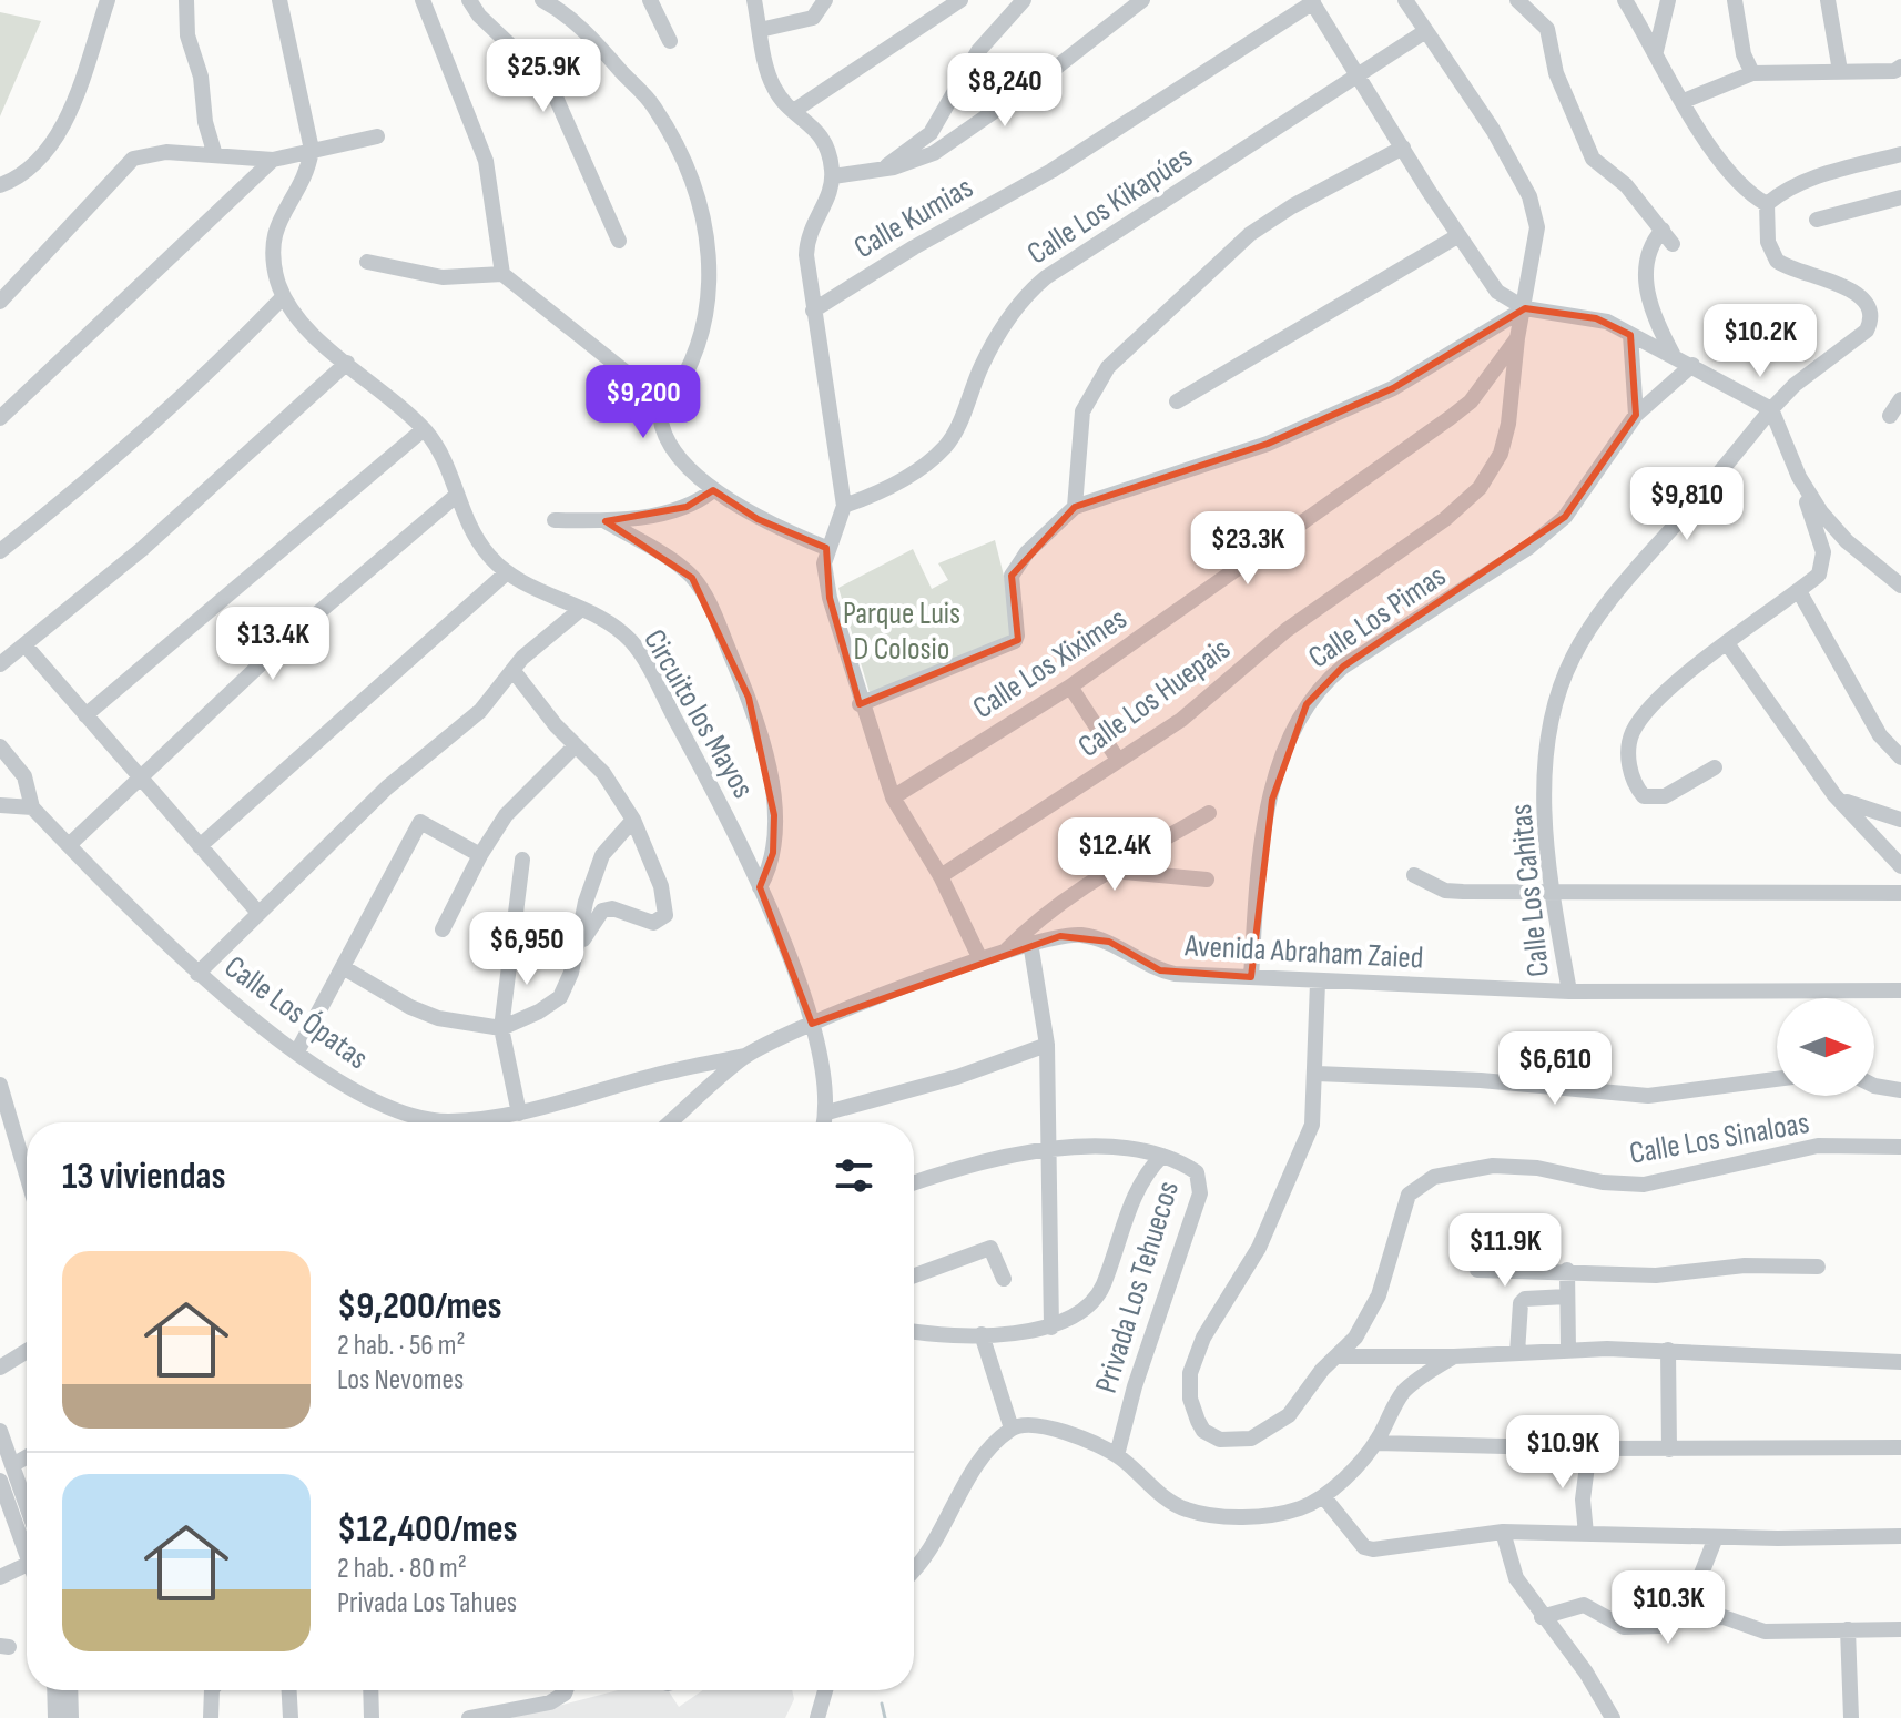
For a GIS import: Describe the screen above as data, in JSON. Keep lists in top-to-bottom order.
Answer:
{
  "streets": {
    "street": [
      "Calle Los Kikapúes",
      "Calle Kumias",
      "Calle Los Pimas",
      "Calle Los Xiximes",
      "Calle Los Huepais",
      "Circuito los Mayos",
      "Calle Los Cahitas",
      "Avenida Abraham Zaied",
      "Calle Los Ópatas",
      "Calle Los Sinaloas",
      "Privada Los Tehuecos"
    ]
  },
  "crossings": [
    ["Calle Los Kikapúes", "Calle Los Xiximes"],
    ["Calle Los Pimas", "Avenida Abraham Zaied"],
    ["Calle Los Xiximes", "Calle Los Huepais"],
    ["Circuito los Mayos", "Avenida Abraham Zaied"],
    ["Calle Los Cahitas", "Avenida Abraham Zaied"],
    ["Avenida Abraham Zaied", "Calle Los Ópatas"]
  ],
  "parks": ["Parque Luis D Colosio"],
  "north": "right",
  "page": {
    "price": [
      "$25.9K",
      "$8,240",
      "$10.2K",
      "$9,200",
      "$9,810",
      "$23.3K",
      "$13.4K",
      "$12.4K",
      "$6,950",
      "$6,610",
      "$11.9K",
      "$10.9K",
      "$10.3K"
    ],
    "heading": "13 viviendas",
    "list": [
      {
        "name": "$9,200/mes",
        "note": "2 hab. · 56 m² · Los Nevomes"
      },
      {
        "name": "$12,400/mes",
        "note": "2 hab. · 80 m² · Privada Los Tahues"
      }
    ]
  }
}
